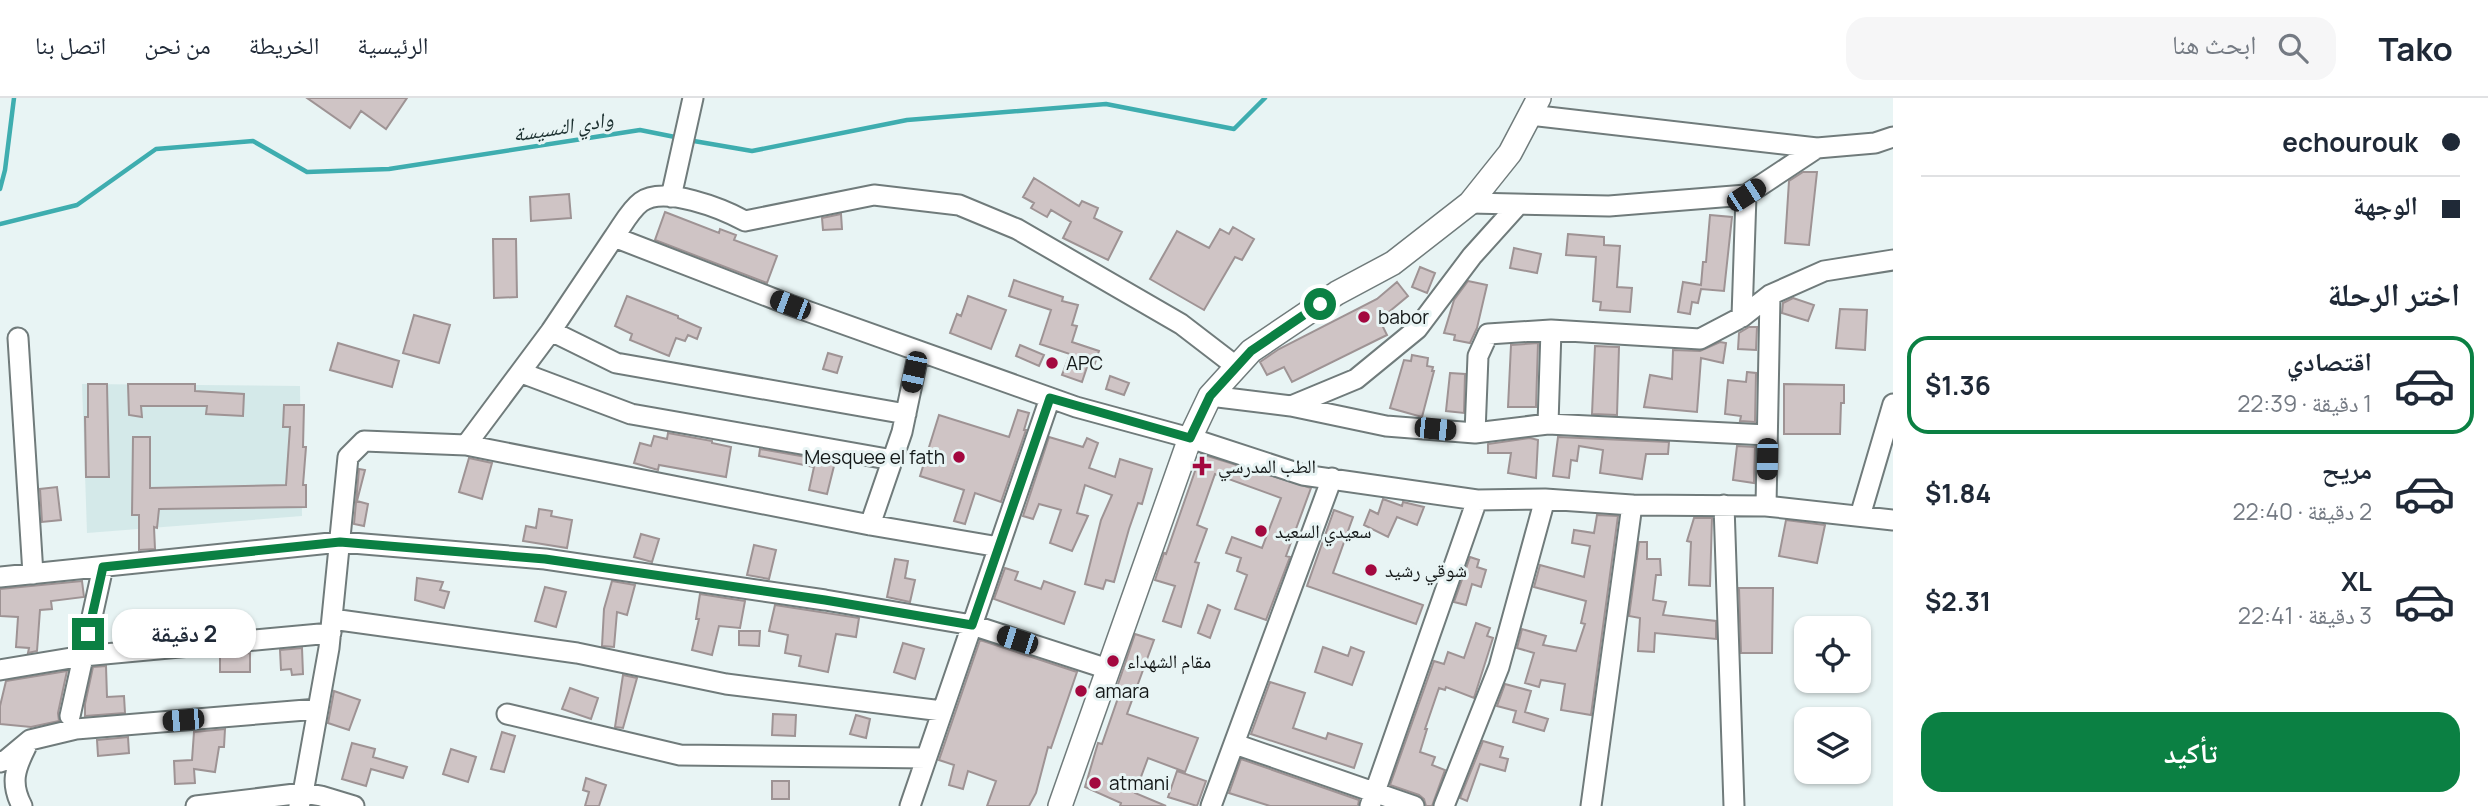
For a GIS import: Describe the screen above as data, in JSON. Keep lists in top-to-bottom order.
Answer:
{
  "water": ["وادي النسيسة"],
  "places": {
    "other": [
      "babor",
      "APC",
      "Mesquee el fath",
      "سعيدي السعيد",
      "شوقي رشيد",
      "مقام الشهداء",
      "amara",
      "atmani"
    ],
    "health": ["الطب المدرسي"]
  },
  "page": {
    "header": "Tako",
    "search": "ابحث هنا",
    "nav": [
      "الرئيسية",
      "الخريطة",
      "من نحن",
      "اتصل بنا"
    ],
    "banner": ["echourouk", "الوجهة"],
    "heading": "اختر الرحلة",
    "list": [
      {
        "name": "اقتصادي",
        "note": "1 دقيقة · 22:39",
        "value": "$1.36"
      },
      {
        "name": "مريح",
        "note": "2 دقيقة · 22:40",
        "value": "$1.84"
      },
      {
        "name": "XL",
        "note": "3 دقيقة · 22:41",
        "value": "$2.31"
      }
    ],
    "bubble": "2 دقيقة",
    "buttons": "تأكيد"
  }
}
